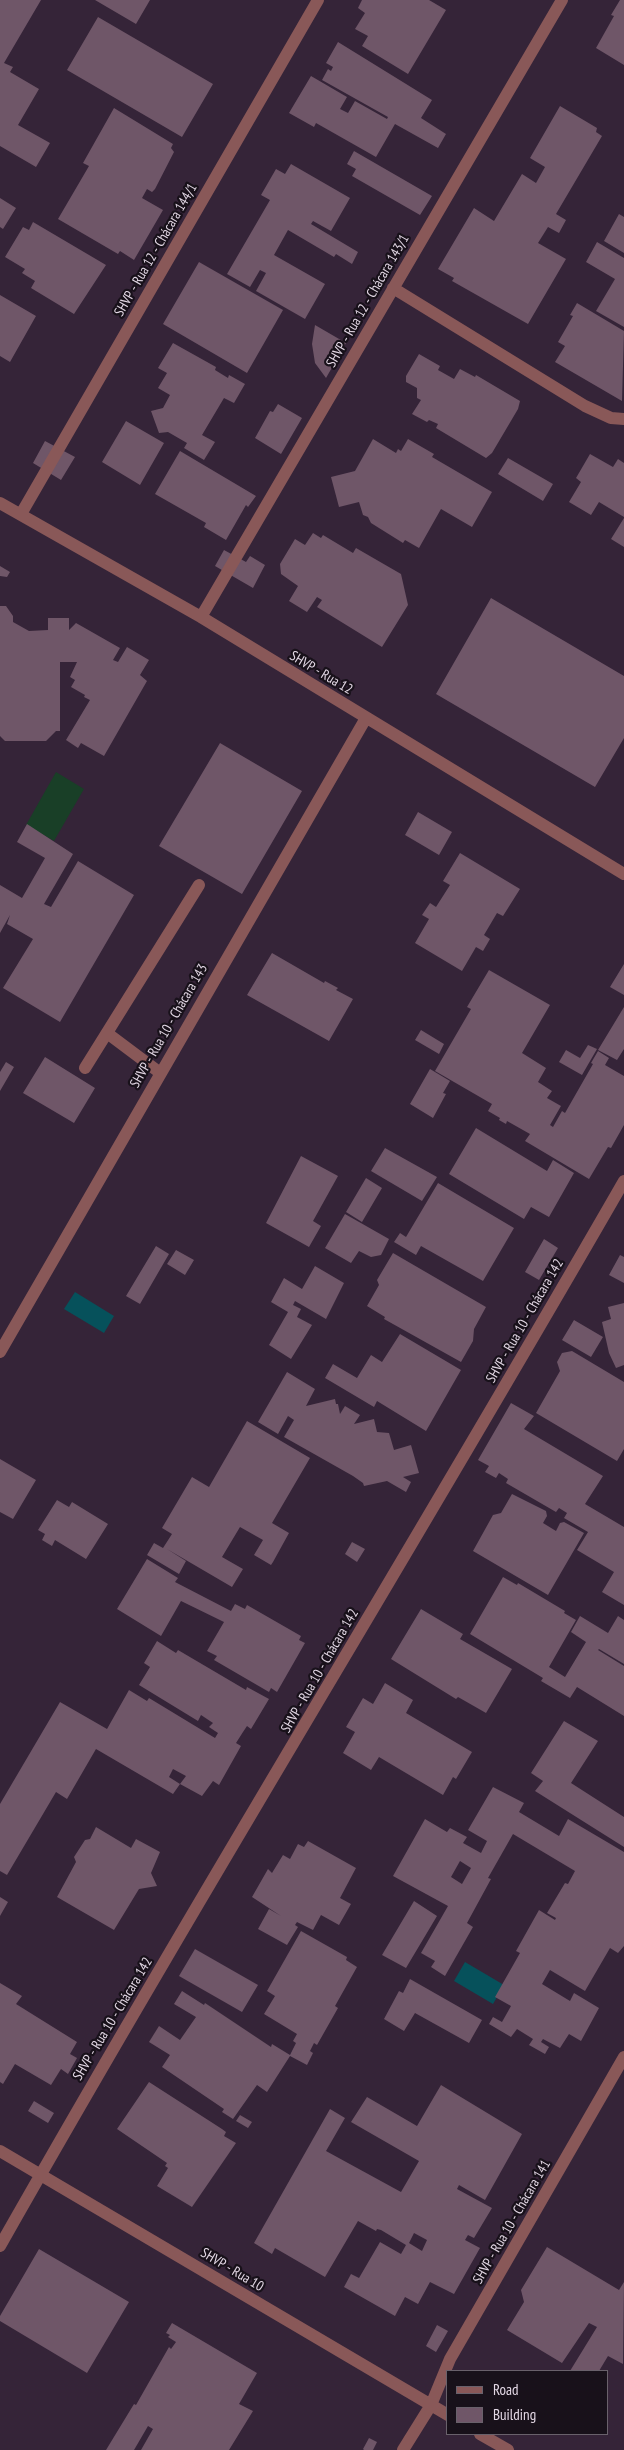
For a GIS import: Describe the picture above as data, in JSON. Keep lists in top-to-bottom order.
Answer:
{
  "streets": {
    "street": [
      "SHVP - Rua 12 - Chácara 144/1",
      "SHVP - Rua 12 - Chácara 143/1",
      "SHVP - Rua 12",
      "SHVP - Rua 10 - Chácara 143",
      "SHVP - Rua 10 - Chácara 142",
      "SHVP - Rua 10 - Chácara 141",
      "SHVP - Rua 10"
    ]
  },
  "crossings": [
    ["SHVP - Rua 12 - Chácara 144/1", "SHVP - Rua 12"],
    ["SHVP - Rua 12 - Chácara 143/1", "SHVP - Rua 12"],
    ["SHVP - Rua 12", "SHVP - Rua 10 - Chácara 143"],
    ["SHVP - Rua 10 - Chácara 142", "SHVP - Rua 10"],
    ["SHVP - Rua 10 - Chácara 141", "SHVP - Rua 10"]
  ],
  "legend": ["Road", "Building"]
}
